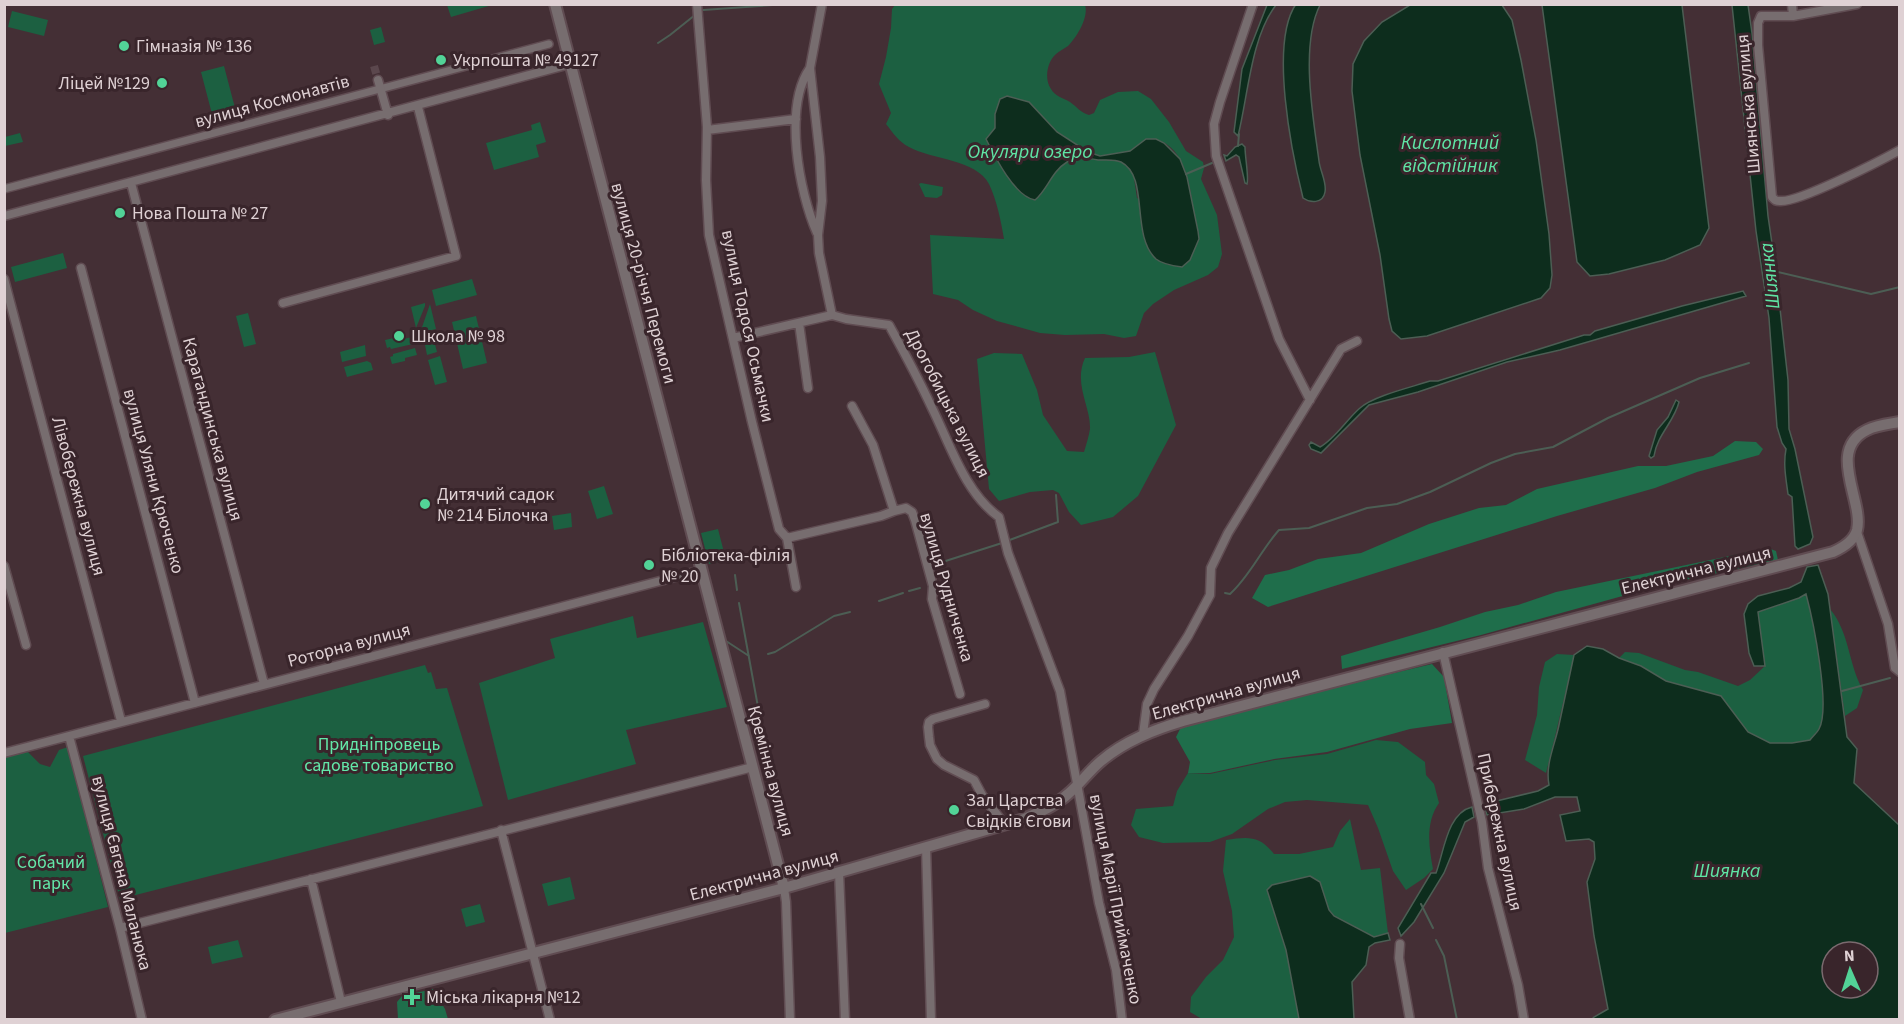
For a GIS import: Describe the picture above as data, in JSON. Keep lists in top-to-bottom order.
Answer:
{
  "streets": {
    "street": [
      "вулиця Космонавтів",
      "Шиянська вулиця",
      "вулиця 20-річчя Перемоги",
      "вулиця Тодося Осьмачки",
      "Дрогобицька вулиця",
      "Карагандинська вулиця",
      "вулиця Уляни Крюченко",
      "Лівобережна вулиця",
      "Електрична вулиця",
      "вулиця Рудниченка",
      "Роторна вулиця",
      "Кремінна вулиця",
      "Прибережна вулиця",
      "вулиця Євгена Маланюка",
      "вулиця Марії Приймаченко"
    ]
  },
  "crossings": [
    ["вулиця 20-річчя Перемоги", "Роторна вулиця"],
    ["вулиця 20-річчя Перемоги", "Кремінна вулиця"],
    ["Дрогобицька вулиця", "Електрична вулиця"],
    ["Дрогобицька вулиця", "вулиця Марії Приймаченко"],
    ["Карагандинська вулиця", "Роторна вулиця"],
    ["вулиця Уляни Крюченко", "Роторна вулиця"],
    ["Лівобережна вулиця", "Роторна вулиця"],
    ["Електрична вулиця", "Кремінна вулиця"],
    ["Електрична вулиця", "Прибережна вулиця"],
    ["Електрична вулиця", "вулиця Марії Приймаченко"],
    ["Роторна вулиця", "Кремінна вулиця"],
    ["Роторна вулиця", "вулиця Євгена Маланюка"]
  ],
  "water": ["Кислотний відстійник", "Окуляри озеро", "Шиянка"],
  "parks": ["Придніпровець садове товариство", "Собачий парк"],
  "places": {
    "other": [
      "Гімназія № 136",
      "Укрпошта № 49127",
      "Ліцей №129",
      "Нова Пошта № 27",
      "Школа № 98",
      "Дитячий садок № 214 Білочка",
      "Бібліотека-філія № 20",
      "Зал Царства Свідків Єгови"
    ],
    "health": ["Міська лікарня №12"]
  },
  "north": "top"
}
